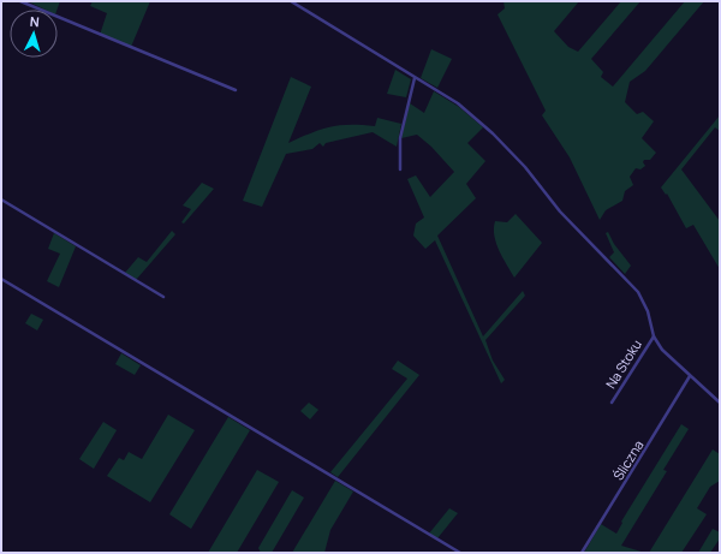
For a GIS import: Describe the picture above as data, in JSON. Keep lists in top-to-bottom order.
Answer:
{
  "streets": {
    "street": ["Na Stoku", "Śliczna"]
  },
  "north": "top"
}
